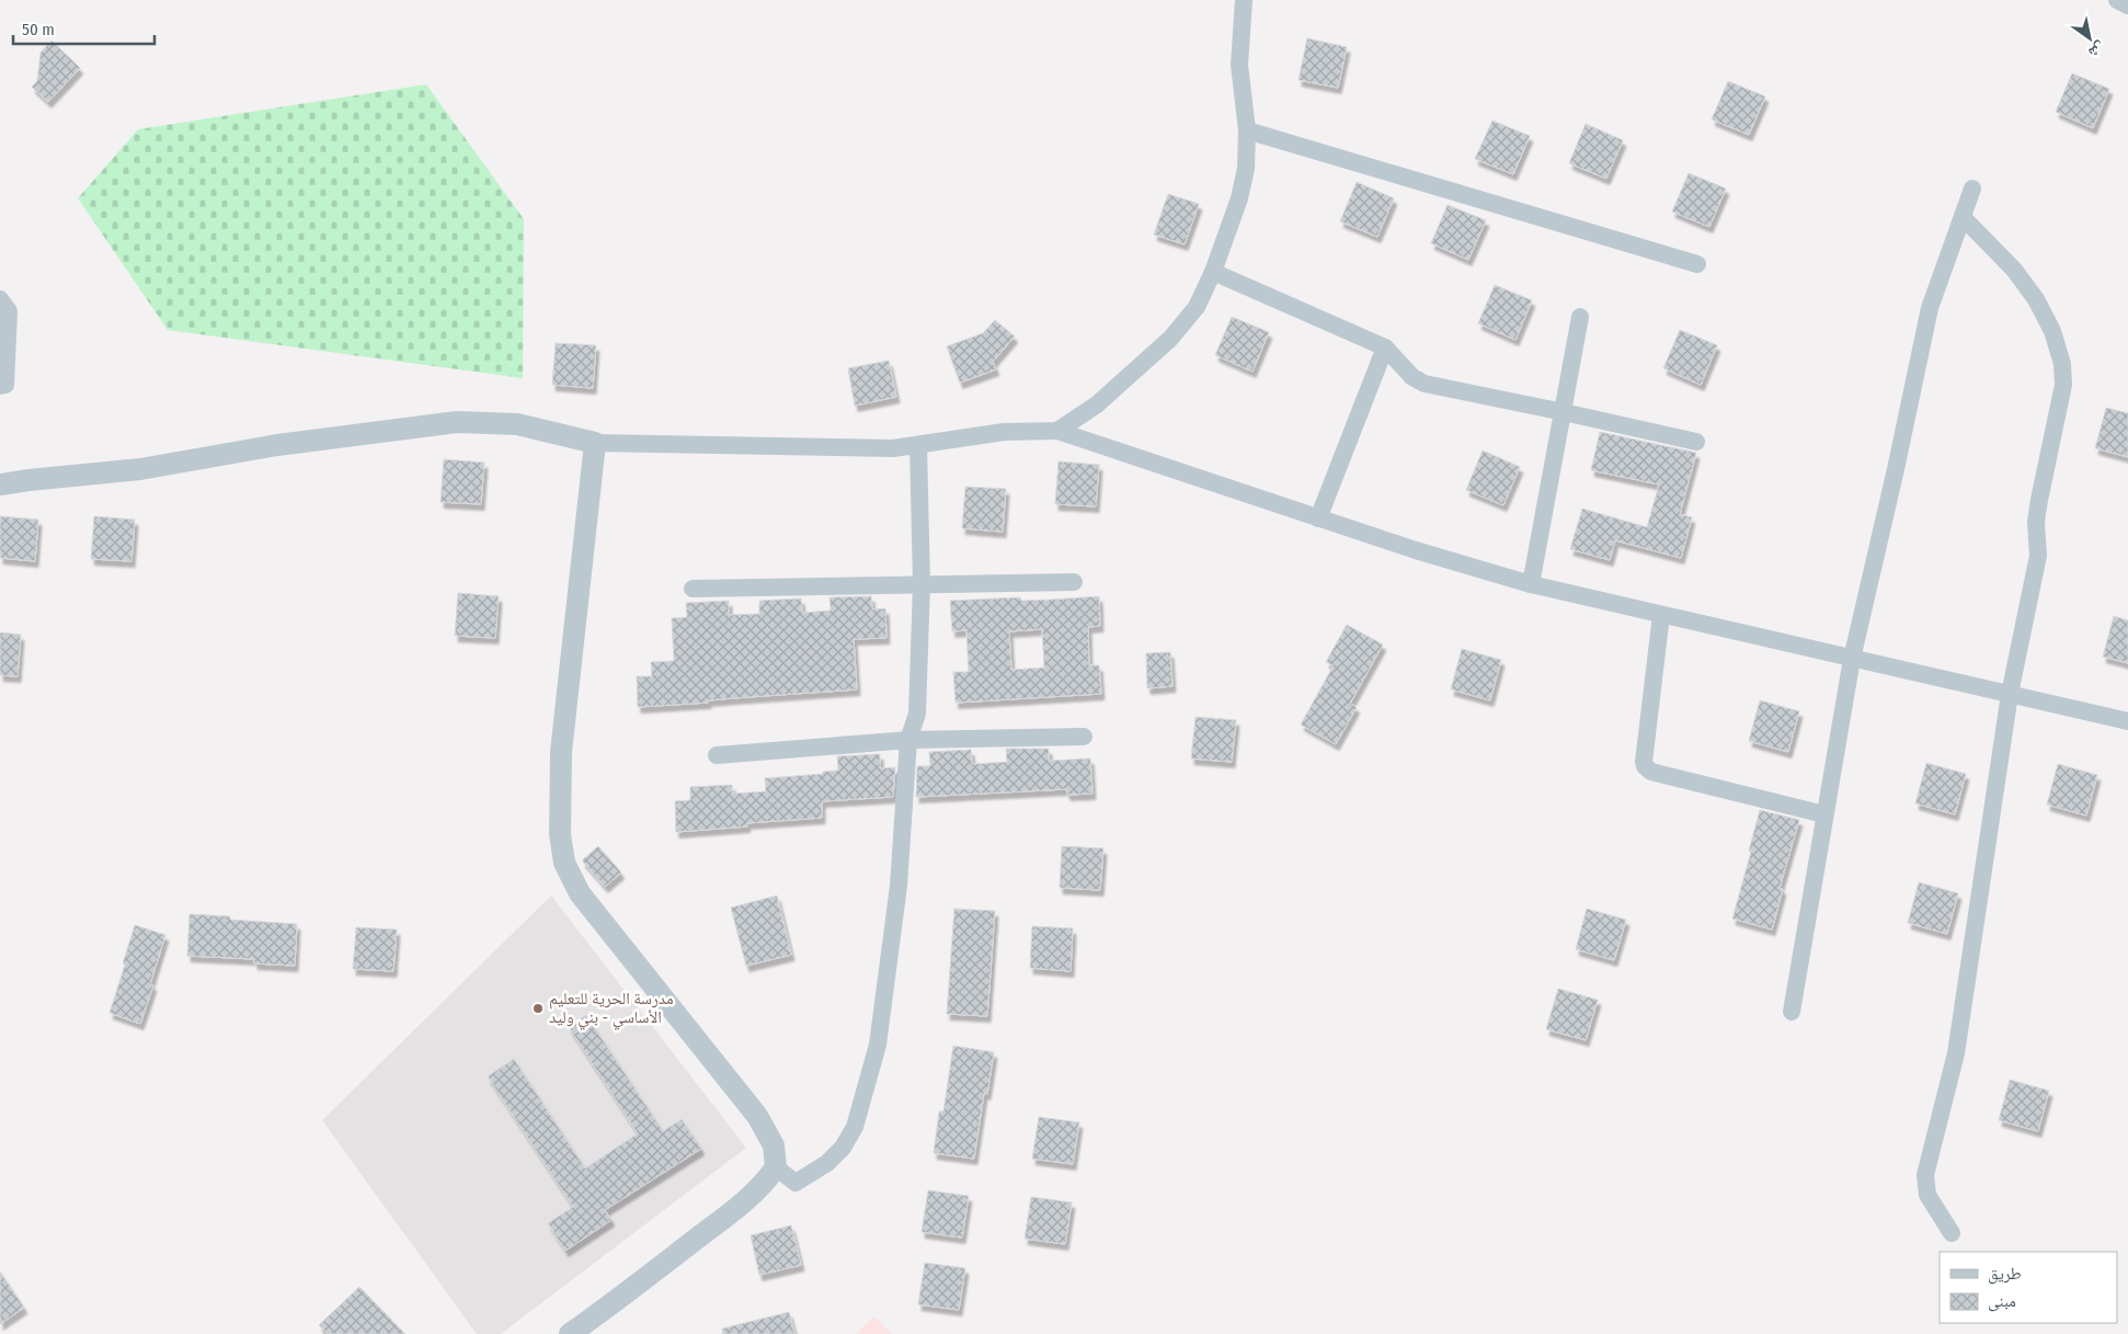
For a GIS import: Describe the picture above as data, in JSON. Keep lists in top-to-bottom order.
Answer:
{
  "places": ["مدرسة الحرية للتعليم الأساسي - بني وليد"],
  "legend": ["طريق", "مبنى"],
  "scale_bar": "50 m",
  "north": "bottom right"
}
